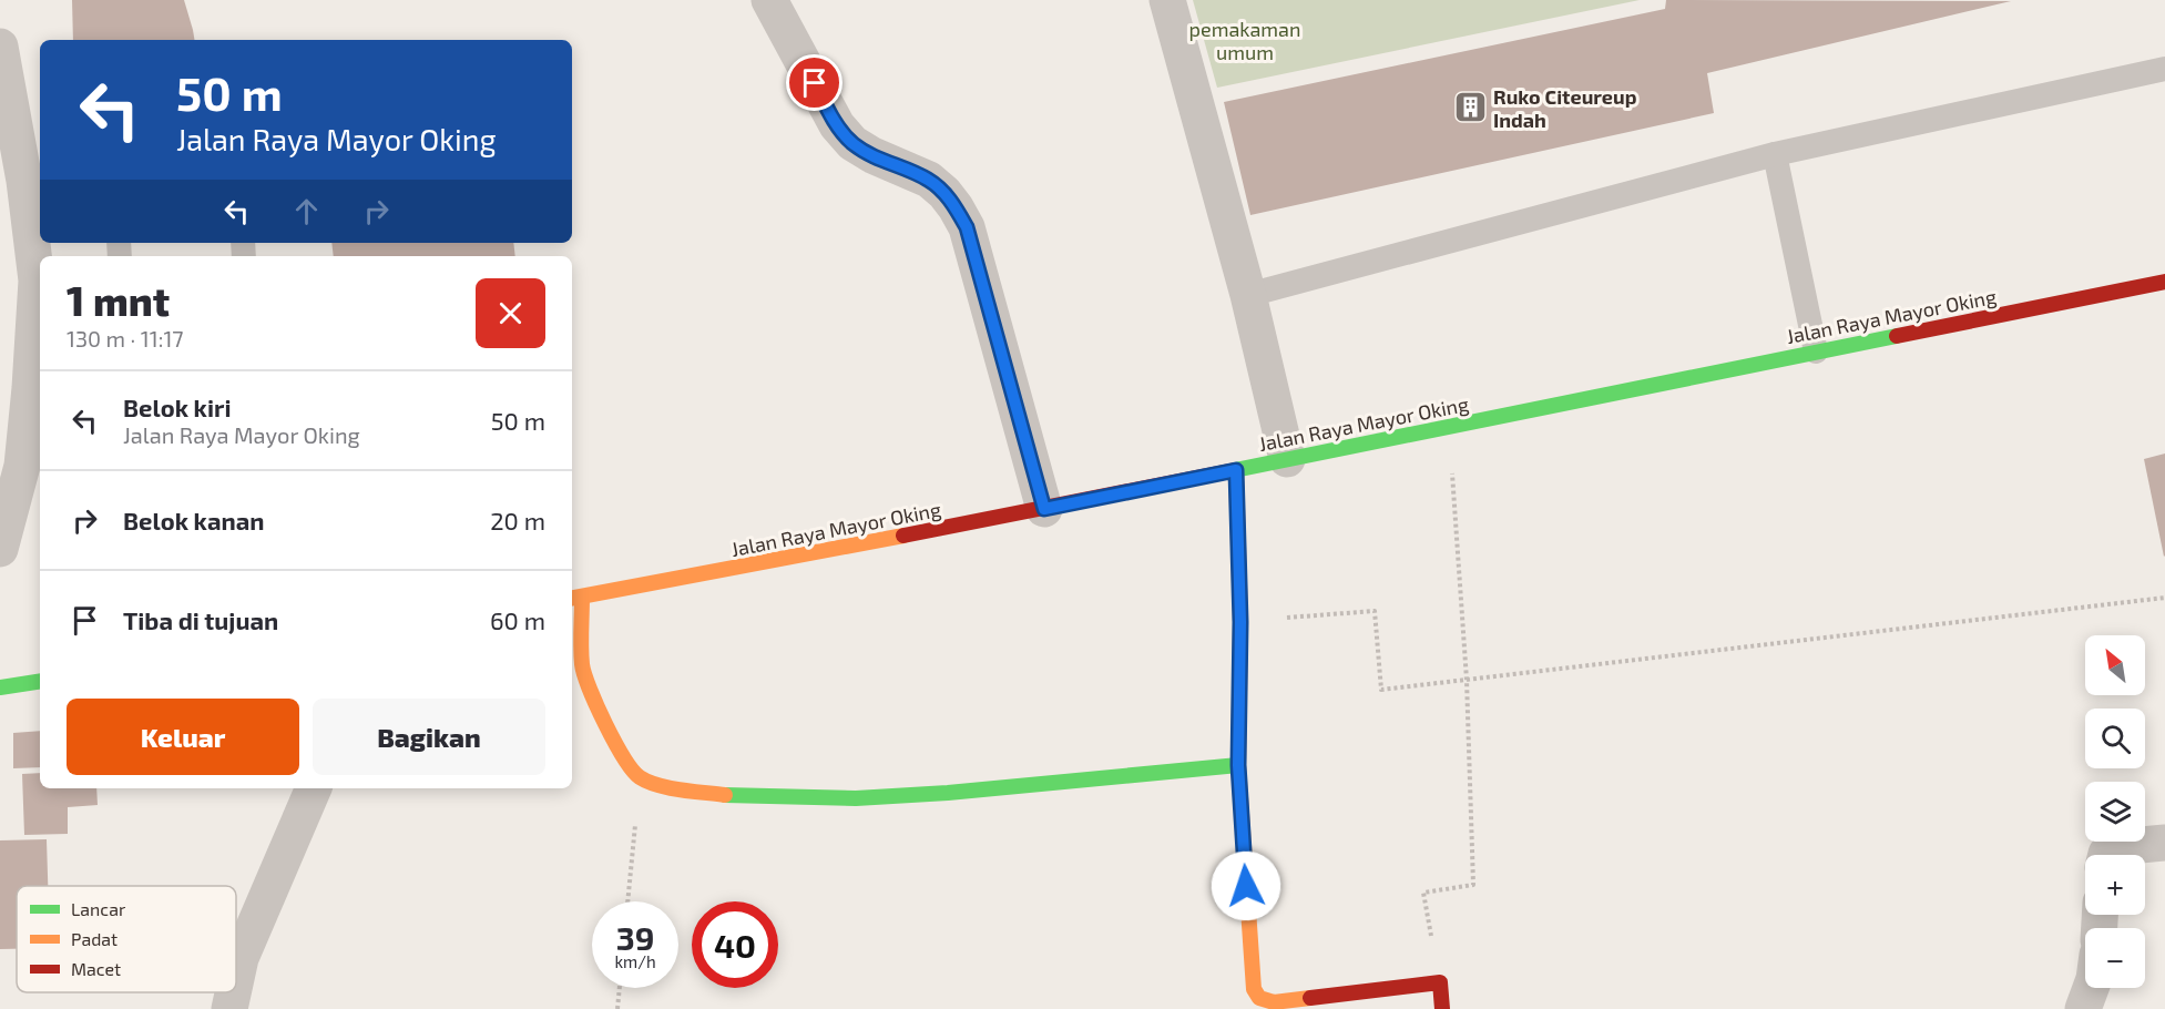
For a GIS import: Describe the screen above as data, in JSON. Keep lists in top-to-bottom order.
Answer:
{
  "streets": {
    "main road": ["Jalan Raya Mayor Oking"]
  },
  "parks": ["pemakaman umum"],
  "places": {
    "building": ["Ruko Citeureup Indah"]
  },
  "legend": ["Lancar", "Padat", "Macet"],
  "north": "top left",
  "page": {
    "turn": ["50 m", "Jalan Raya Mayor Oking"],
    "heading": ["1 mnt", "130 m · 11:17"],
    "list": [
      {
        "name": "Belok kiri",
        "note": "Jalan Raya Mayor Oking",
        "value": "50 m"
      },
      {
        "name": "Belok kanan",
        "value": "20 m"
      },
      {
        "name": "Tiba di tujuan",
        "value": "60 m"
      }
    ],
    "map_buttons": ["+", "−"],
    "buttons": ["Keluar", "Bagikan"],
    "speed": "39 km/h",
    "limit": "40"
  }
}
